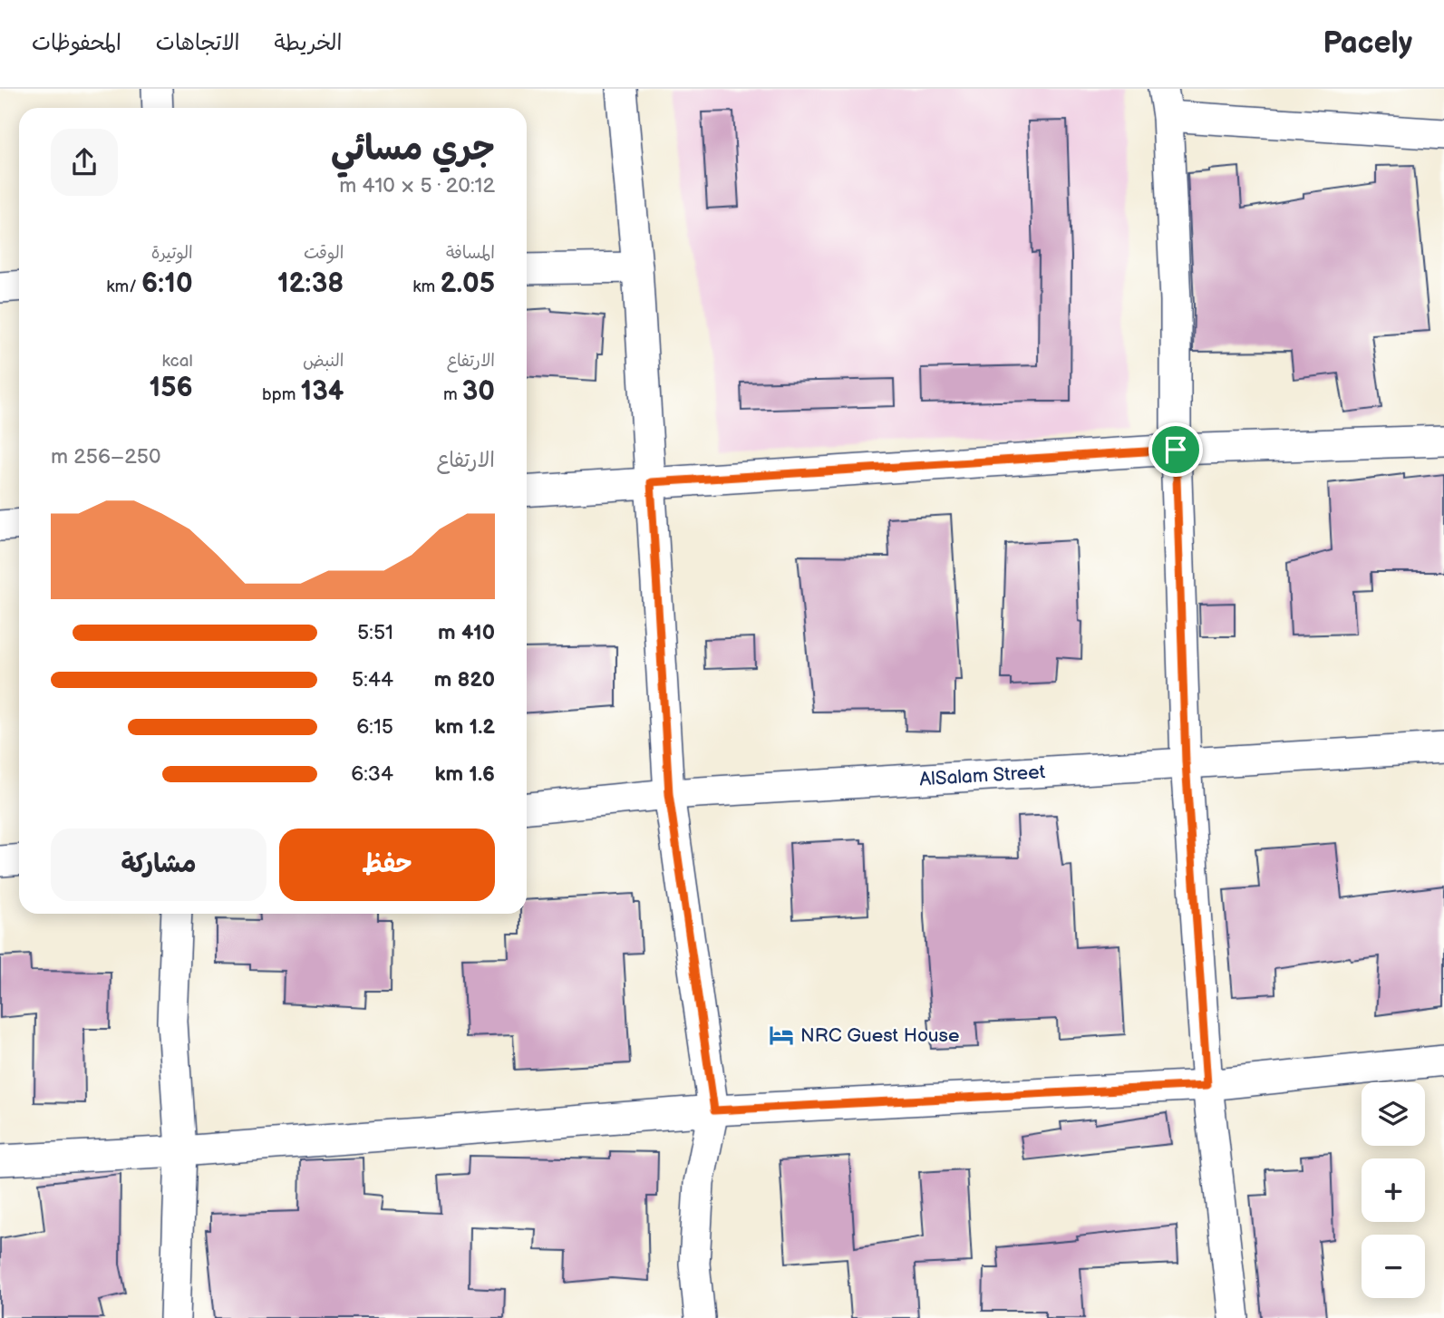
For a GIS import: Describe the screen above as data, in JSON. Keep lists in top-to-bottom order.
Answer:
{
  "streets": {
    "street": ["AlSalam Street"]
  },
  "places": {
    "hotel": ["NRC Guest House"]
  },
  "page": {
    "header": "Pacely",
    "nav": ["الخريطة", "الاتجاهات", "المحفوظات"],
    "heading": ["جري مسائي", "20:12 · 5 × 410 m"],
    "stats": [
      ["المسافة", "2.05 km"],
      ["الوقت", "12:38"],
      ["الوتيرة", "6:10 /km"],
      ["الارتفاع", "30 m"],
      ["النبض", "134 bpm"],
      ["kcal", "156"]
    ],
    "chart": ["الارتفاع", "250–256 m"],
    "list": [
      {
        "name": "410 m",
        "note": "5:51"
      },
      {
        "name": "820 m",
        "note": "5:44"
      },
      {
        "name": "1.2 km",
        "note": "6:15"
      },
      {
        "name": "1.6 km",
        "note": "6:34"
      }
    ],
    "buttons": ["حفظ", "مشاركة"],
    "map_buttons": ["+", "−"]
  }
}
